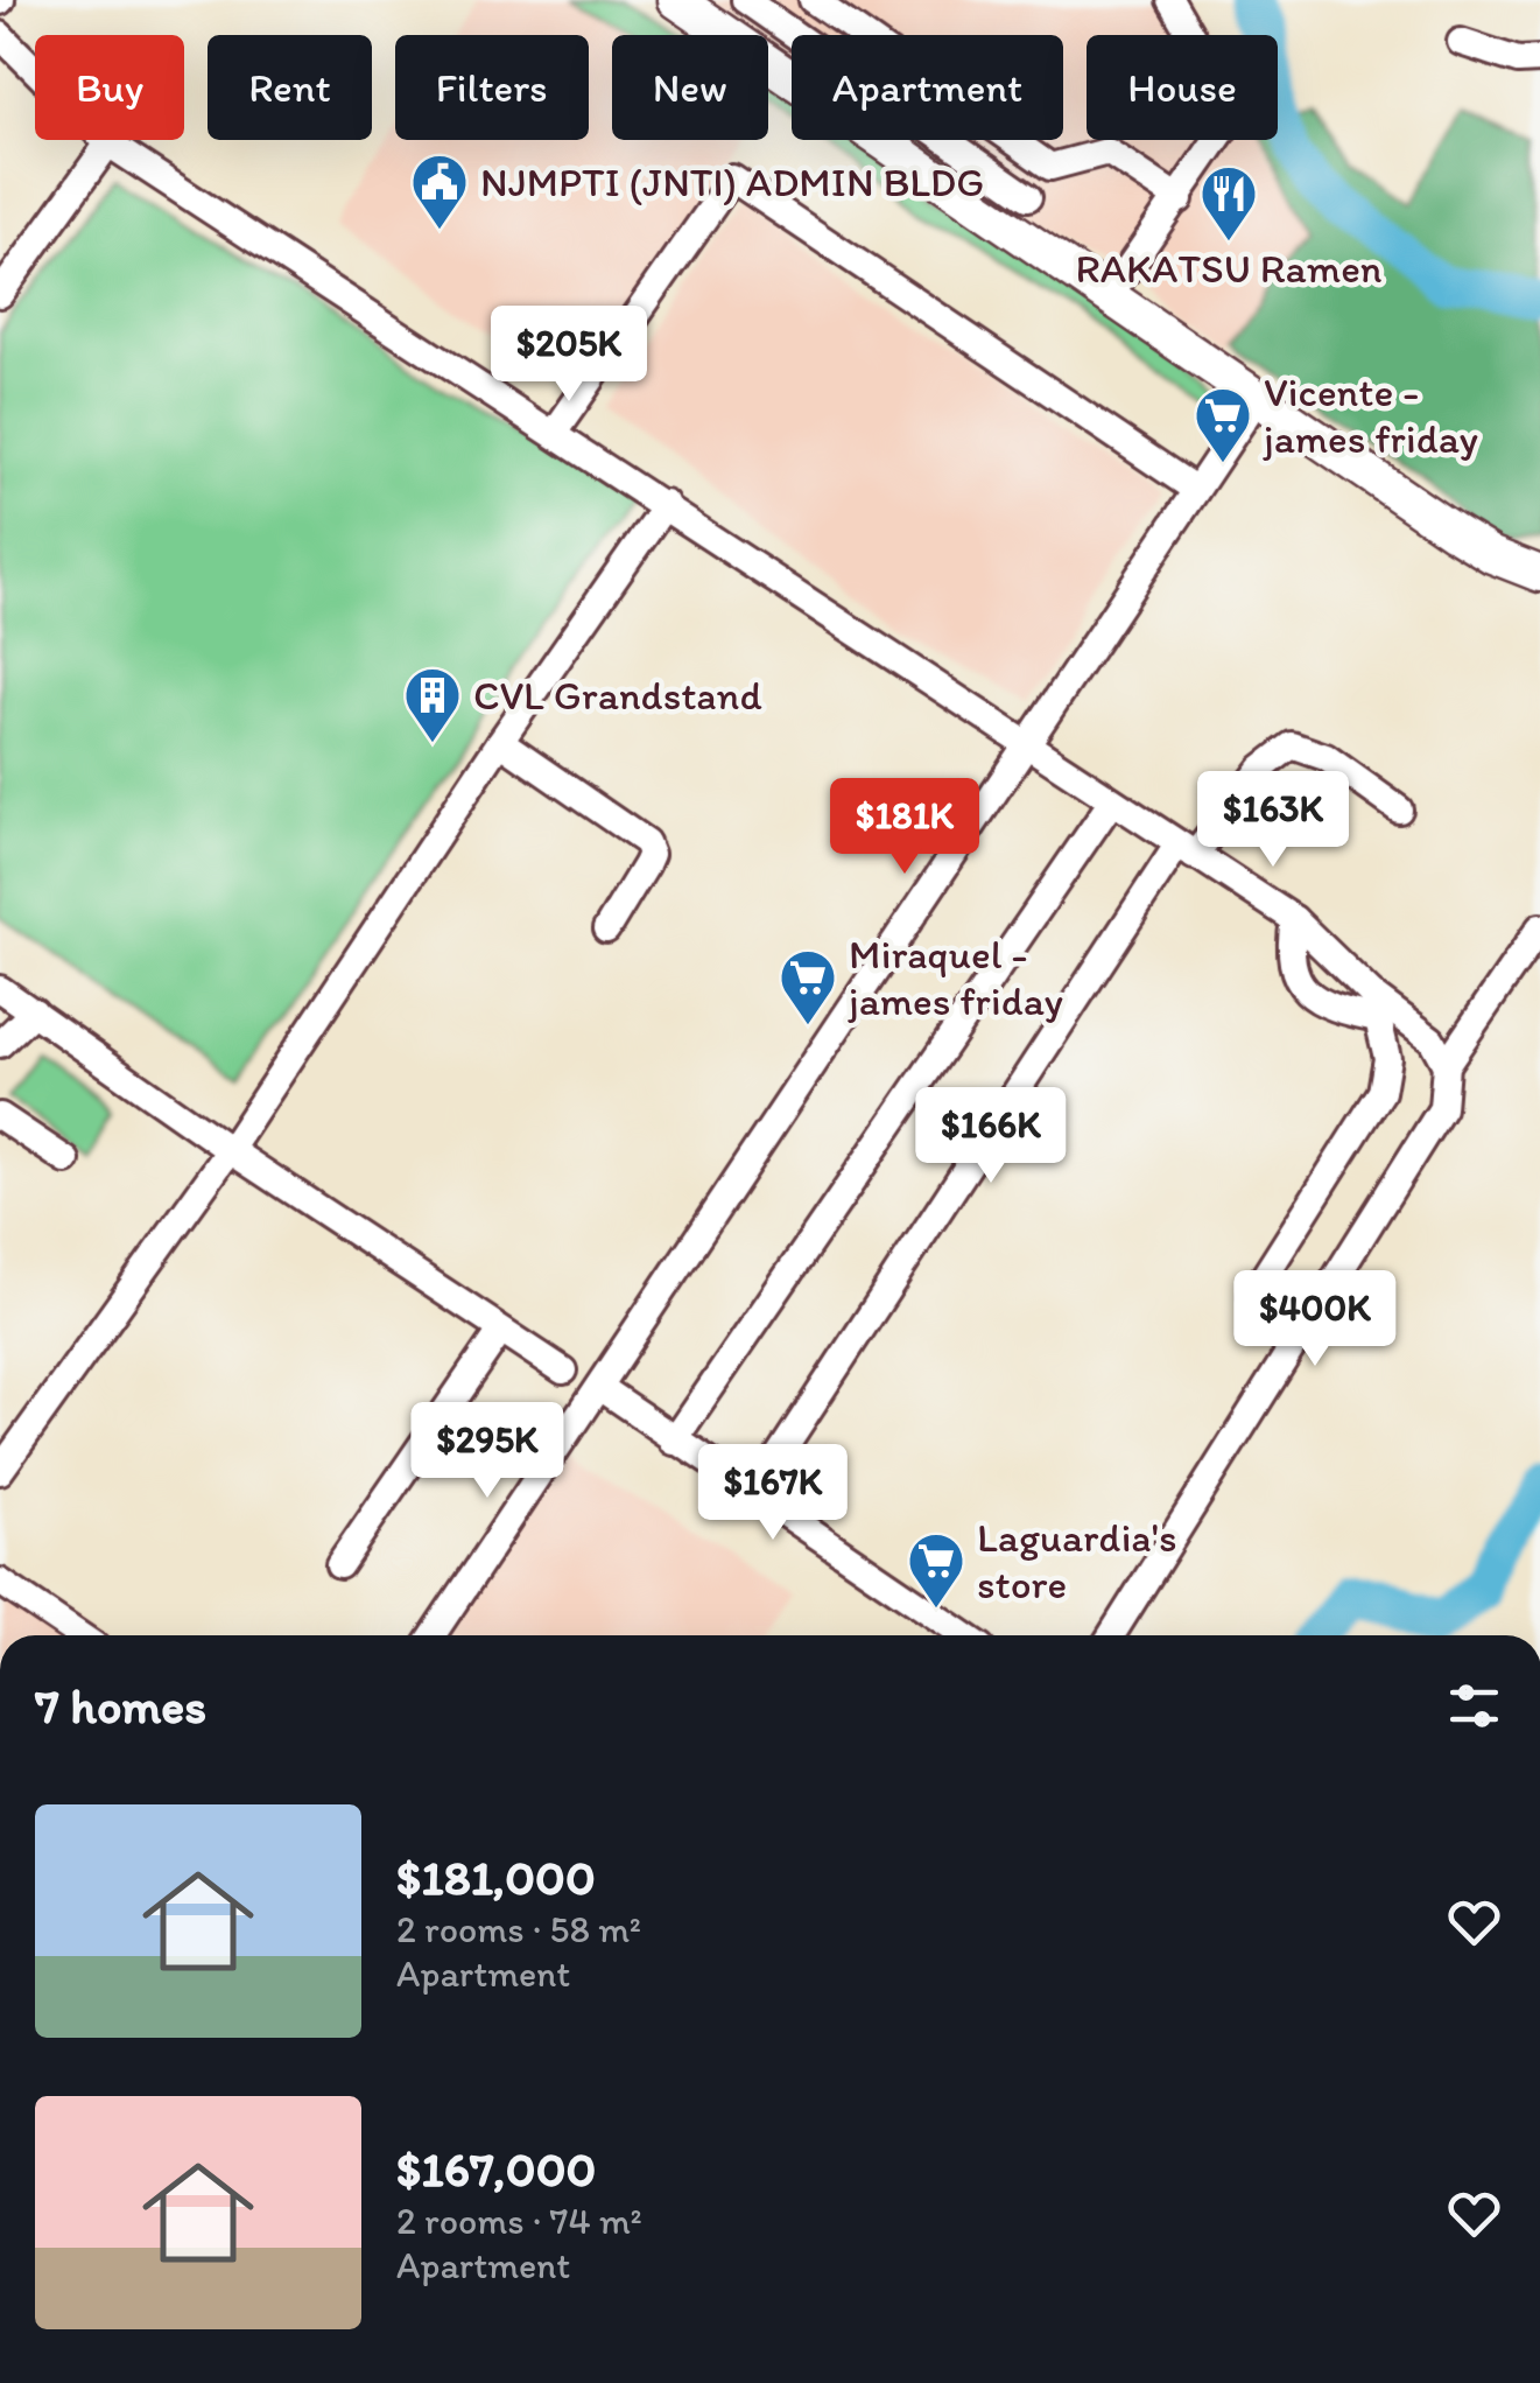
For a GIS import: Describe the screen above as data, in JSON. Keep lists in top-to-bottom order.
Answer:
{
  "places": {
    "public building": ["NJMPTI (JNTI) ADMIN BLDG"],
    "restaurant": ["RAKATSU Ramen"],
    "supermarket": ["Vicente - james friday", "Miraquel - james friday", "Laguardia's store"],
    "building": ["CVL Grandstand"]
  },
  "page": {
    "chip": [
      "Buy",
      "Rent",
      "Filters",
      "New",
      "Apartment",
      "House"
    ],
    "price": [
      "$205K",
      "$163K",
      "$181K",
      "$166K",
      "$400K",
      "$295K",
      "$167K"
    ],
    "heading": "7 homes",
    "list": [
      {
        "name": "$181,000",
        "note": "2 rooms · 58 m² · Apartment"
      },
      {
        "name": "$167,000",
        "note": "2 rooms · 74 m² · Apartment"
      }
    ]
  }
}
